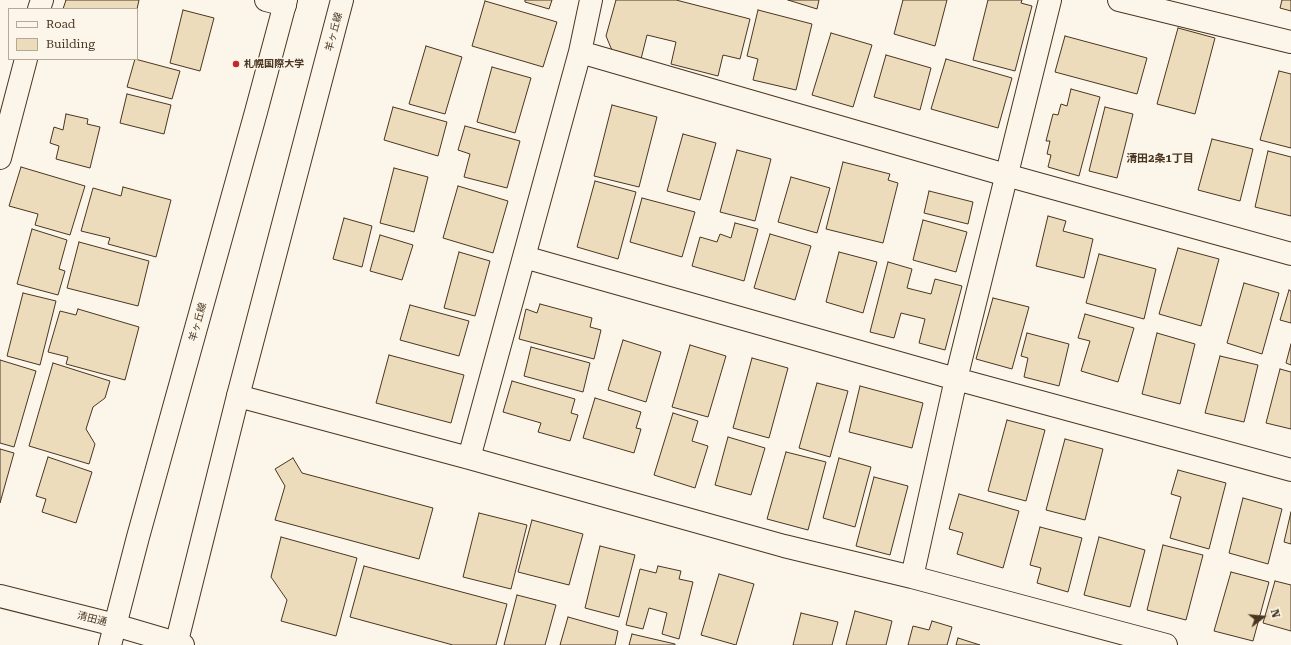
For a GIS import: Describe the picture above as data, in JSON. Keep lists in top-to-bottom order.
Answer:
{
  "streets": {
    "street": ["羊ヶ丘線", "清田通"]
  },
  "crossings": [
    ["羊ヶ丘線", "清田通"]
  ],
  "districts": ["清田2条1丁目"],
  "places": ["札幌国際大学"],
  "legend": ["Road", "Building"],
  "north": "right"
}
